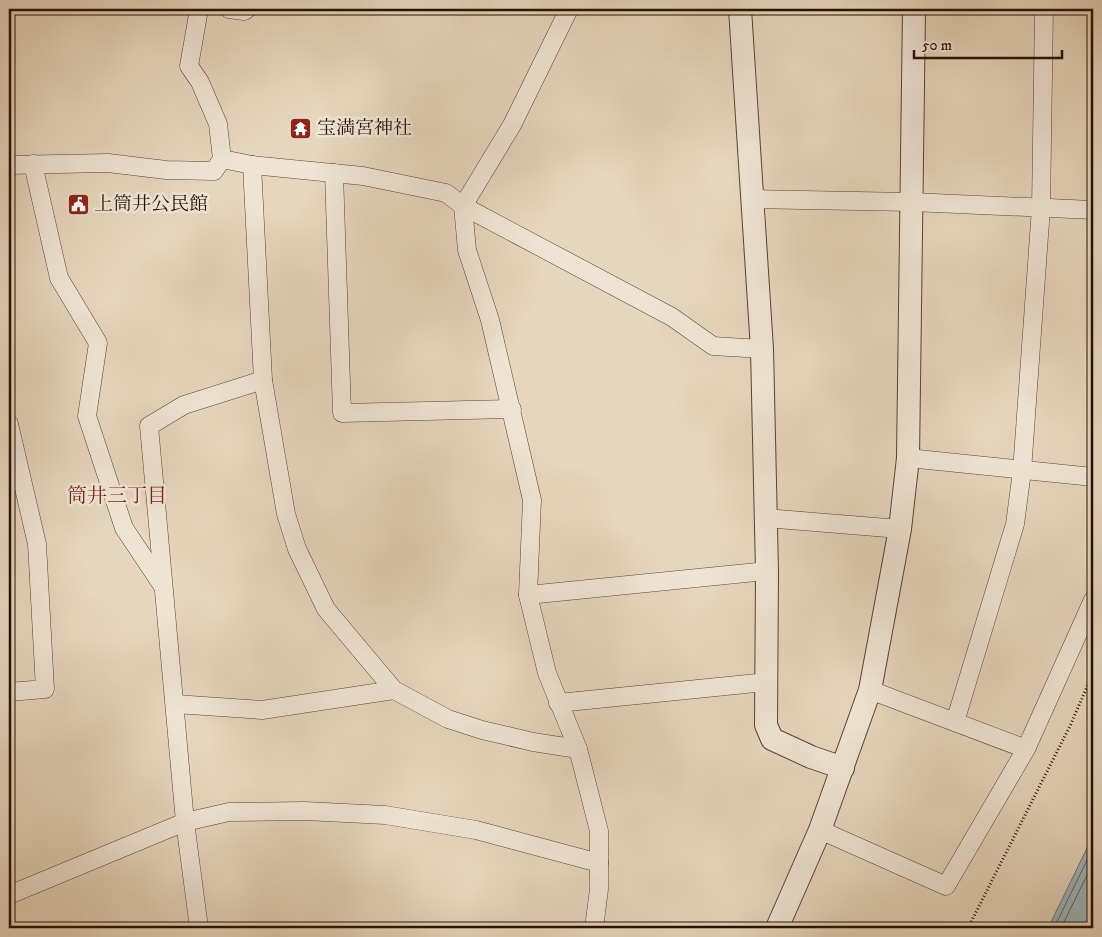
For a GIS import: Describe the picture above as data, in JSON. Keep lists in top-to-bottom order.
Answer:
{
  "districts": ["筒井三丁目"],
  "places": {
    "temple": ["宝満宮神社"],
    "public building": ["上筒井公民館"]
  },
  "scale_bar": "50 m"
}
